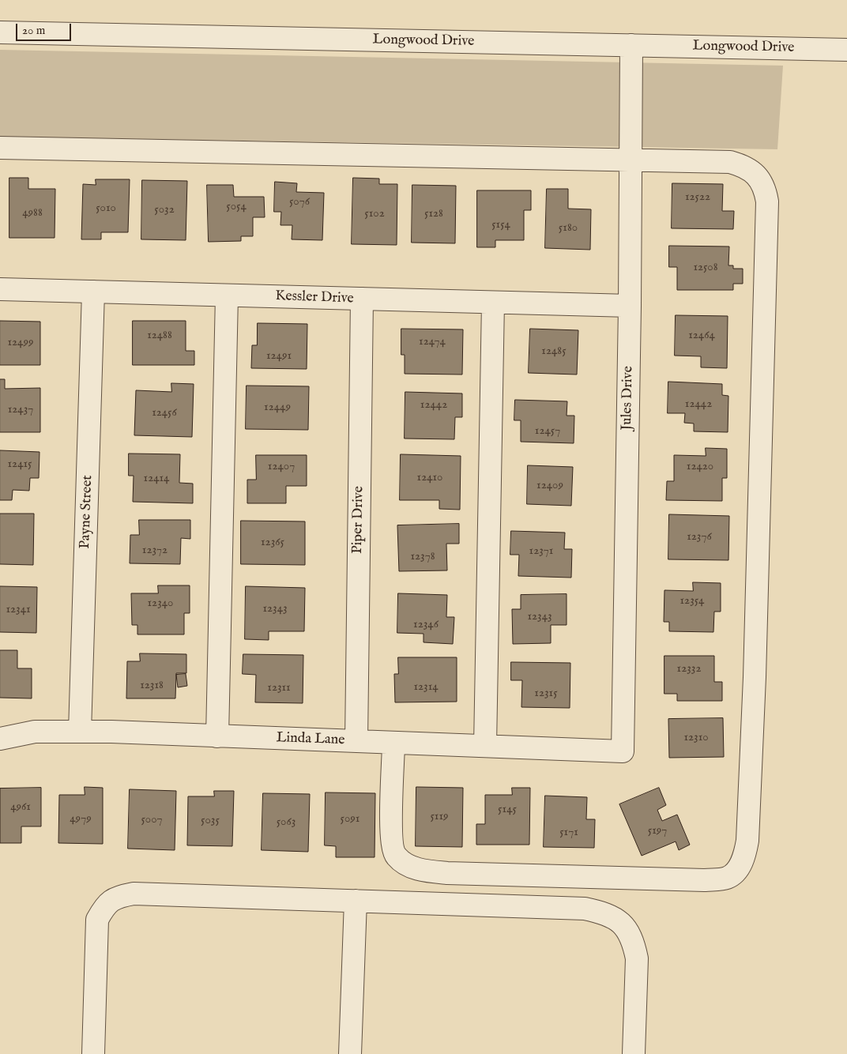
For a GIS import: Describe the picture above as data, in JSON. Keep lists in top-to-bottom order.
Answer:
{
  "streets": {
    "street": [
      "Longwood Drive",
      "Kessler Drive",
      "Jules Drive",
      "Payne Street",
      "Piper Drive",
      "Linda Lane"
    ]
  },
  "crossings": [
    ["Longwood Drive", "Jules Drive"],
    ["Kessler Drive", "Jules Drive"],
    ["Kessler Drive", "Payne Street"],
    ["Kessler Drive", "Piper Drive"],
    ["Jules Drive", "Linda Lane"],
    ["Payne Street", "Linda Lane"],
    ["Piper Drive", "Linda Lane"]
  ],
  "house_numbers": [
    "12522",
    "5076",
    "5054",
    "5010",
    "5032",
    "4988",
    "5102",
    "5128",
    "5154",
    "5180",
    "12508",
    "12488",
    "12464",
    "12474",
    "12499",
    "12485",
    "12491",
    "12442",
    "12442",
    "12449",
    "12437",
    "12456",
    "12457",
    "12415",
    "12407",
    "12420",
    "12410",
    "12414",
    "12409",
    "12376",
    "12365",
    "12372",
    "12371",
    "12378",
    "12354",
    "12340",
    "12343",
    "12341",
    "12343",
    "12346",
    "12332",
    "12318",
    "12314",
    "12311",
    "12315",
    "12310",
    "4961",
    "5145",
    "5119",
    "4979",
    "5091",
    "5007",
    "5035",
    "5063",
    "5197",
    "5171"
  ],
  "scale_bar": "20 m"
}
